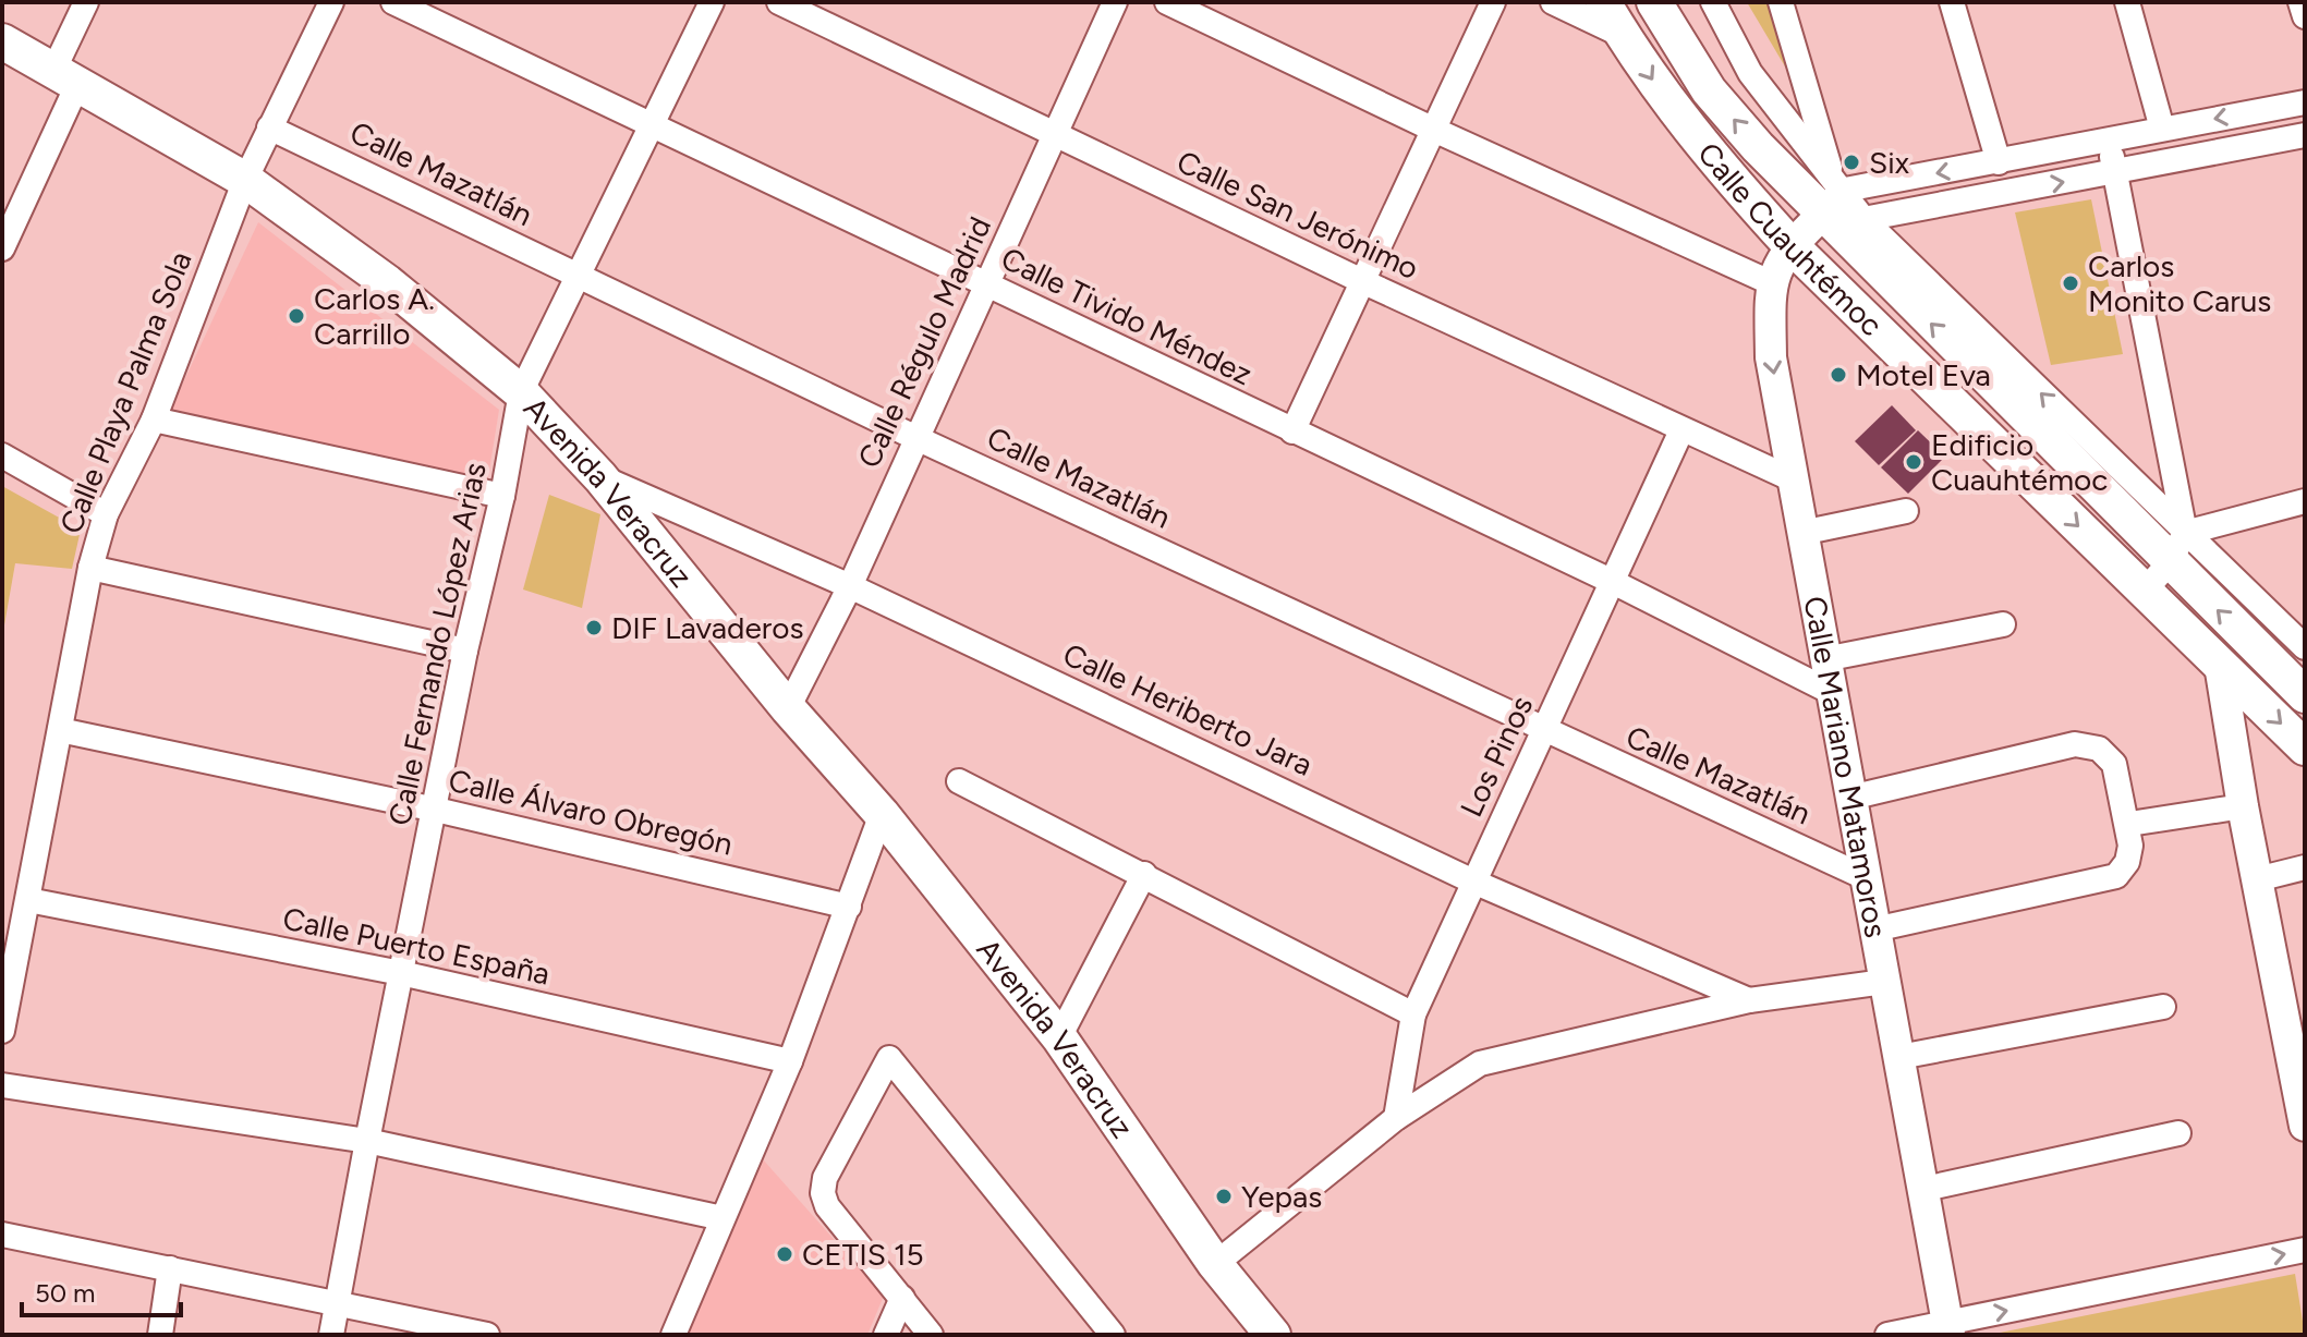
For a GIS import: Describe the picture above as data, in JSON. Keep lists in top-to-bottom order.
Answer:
{
  "streets": {
    "main road": ["Calle Cuauhtémoc", "Avenida Veracruz"],
    "street": [
      "Calle Mazatlán",
      "Calle San Jerónimo",
      "Calle Tivido Méndez",
      "Calle Régulo Madrid",
      "Calle Playa Palma Sola",
      "Calle Fernando López Arias",
      "Calle Heriberto Jara",
      "Los Pinos",
      "Calle Mariano Matamoros",
      "Calle Álvaro Obregón",
      "Calle Puerto España"
    ]
  },
  "crossings": [
    ["Calle Mazatlán", "Calle Régulo Madrid"],
    ["Calle Mazatlán", "Calle Playa Palma Sola"],
    ["Calle Mazatlán", "Calle Fernando López Arias"],
    ["Calle Mazatlán", "Los Pinos"],
    ["Calle Mazatlán", "Calle Mariano Matamoros"],
    ["Calle San Jerónimo", "Calle Régulo Madrid"],
    ["Calle San Jerónimo", "Los Pinos"],
    ["Calle San Jerónimo", "Calle Mariano Matamoros"],
    ["Calle Tivido Méndez", "Calle Régulo Madrid"],
    ["Calle Tivido Méndez", "Calle Fernando López Arias"],
    ["Calle Tivido Méndez", "Los Pinos"],
    ["Calle Tivido Méndez", "Calle Mariano Matamoros"],
    ["Calle Régulo Madrid", "Avenida Veracruz"],
    ["Calle Régulo Madrid", "Calle Heriberto Jara"],
    ["Calle Playa Palma Sola", "Avenida Veracruz"],
    ["Calle Playa Palma Sola", "Calle Álvaro Obregón"],
    ["Calle Playa Palma Sola", "Calle Puerto España"],
    ["Avenida Veracruz", "Calle Fernando López Arias"],
    ["Avenida Veracruz", "Calle Heriberto Jara"],
    ["Calle Fernando López Arias", "Calle Álvaro Obregón"],
    ["Calle Fernando López Arias", "Calle Puerto España"],
    ["Calle Heriberto Jara", "Los Pinos"]
  ],
  "places": [
    "Six",
    "Carlos Monito Carus",
    "Carlos A. Carrillo",
    "Motel Eva",
    "Edificio Cuauhtémoc",
    "DIF Lavaderos",
    "Yepas",
    "CETIS 15"
  ],
  "scale_bar": "50 m"
}
